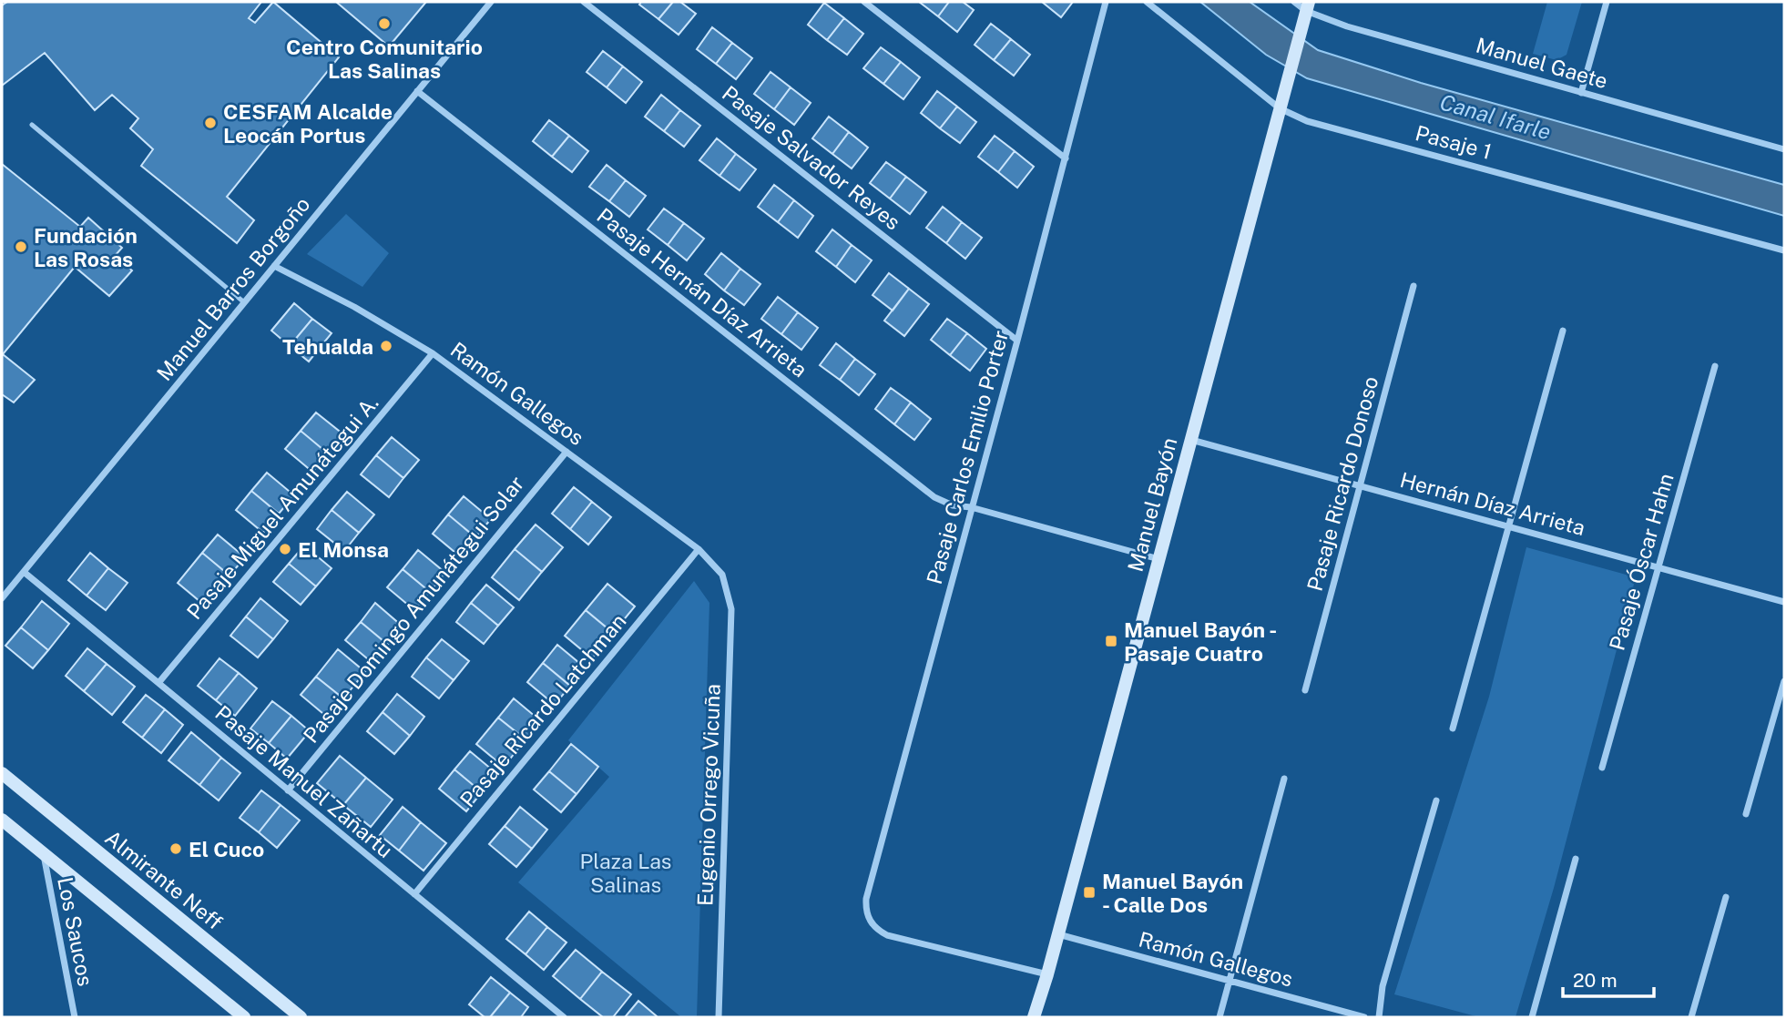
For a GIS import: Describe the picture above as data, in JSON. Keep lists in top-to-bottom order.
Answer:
{
  "streets": {
    "street": [
      "Manuel Gaete",
      "Pasaje 1",
      "Pasaje Salvador Reyes",
      "Manuel Barros Borgoño",
      "Pasaje Hernán Díaz Arrieta",
      "Ramón Gallegos",
      "Pasaje Carlos Emilio Porter",
      "Pasaje Ricardo Donoso",
      "Hernán Díaz Arrieta",
      "Manuel Bayón",
      "Pasaje Miguel Amunátegui A.",
      "Pasaje Óscar Hahn",
      "Pasaje Domingo Amunátegui Solar",
      "Pasaje Ricardo Latchman",
      "Pasaje Manuel Zañartu",
      "Eugenio Orrego Vicuña",
      "Almirante Neff",
      "Los Saucos"
    ]
  },
  "crossings": [
    ["Manuel Gaete", "Manuel Bayón"],
    ["Pasaje 1", "Manuel Bayón"],
    ["Pasaje Salvador Reyes", "Pasaje Carlos Emilio Porter"],
    ["Manuel Barros Borgoño", "Pasaje Hernán Díaz Arrieta"],
    ["Manuel Barros Borgoño", "Ramón Gallegos"],
    ["Manuel Barros Borgoño", "Pasaje Manuel Zañartu"],
    ["Pasaje Hernán Díaz Arrieta", "Pasaje Carlos Emilio Porter"],
    ["Ramón Gallegos", "Manuel Bayón"],
    ["Ramón Gallegos", "Pasaje Miguel Amunátegui A."],
    ["Ramón Gallegos", "Pasaje Domingo Amunátegui Solar"],
    ["Ramón Gallegos", "Pasaje Ricardo Latchman"],
    ["Ramón Gallegos", "Eugenio Orrego Vicuña"],
    ["Pasaje Carlos Emilio Porter", "Manuel Bayón"],
    ["Pasaje Ricardo Donoso", "Hernán Díaz Arrieta"],
    ["Hernán Díaz Arrieta", "Manuel Bayón"],
    ["Hernán Díaz Arrieta", "Pasaje Óscar Hahn"],
    ["Pasaje Miguel Amunátegui A.", "Pasaje Manuel Zañartu"],
    ["Pasaje Domingo Amunátegui Solar", "Pasaje Manuel Zañartu"],
    ["Pasaje Ricardo Latchman", "Pasaje Manuel Zañartu"]
  ],
  "water": ["Canal Ifarle"],
  "parks": ["Plaza Las Salinas"],
  "places": {
    "other": [
      "Centro Comunitario Las Salinas",
      "CESFAM Alcalde Leocán Portus",
      "Fundación Las Rosas",
      "Tehualda",
      "El Monsa",
      "El Cuco"
    ],
    "transit": ["Manuel Bayón - Pasaje Cuatro", "Manuel Bayón - Calle Dos"]
  },
  "scale_bar": "20 m"
}
